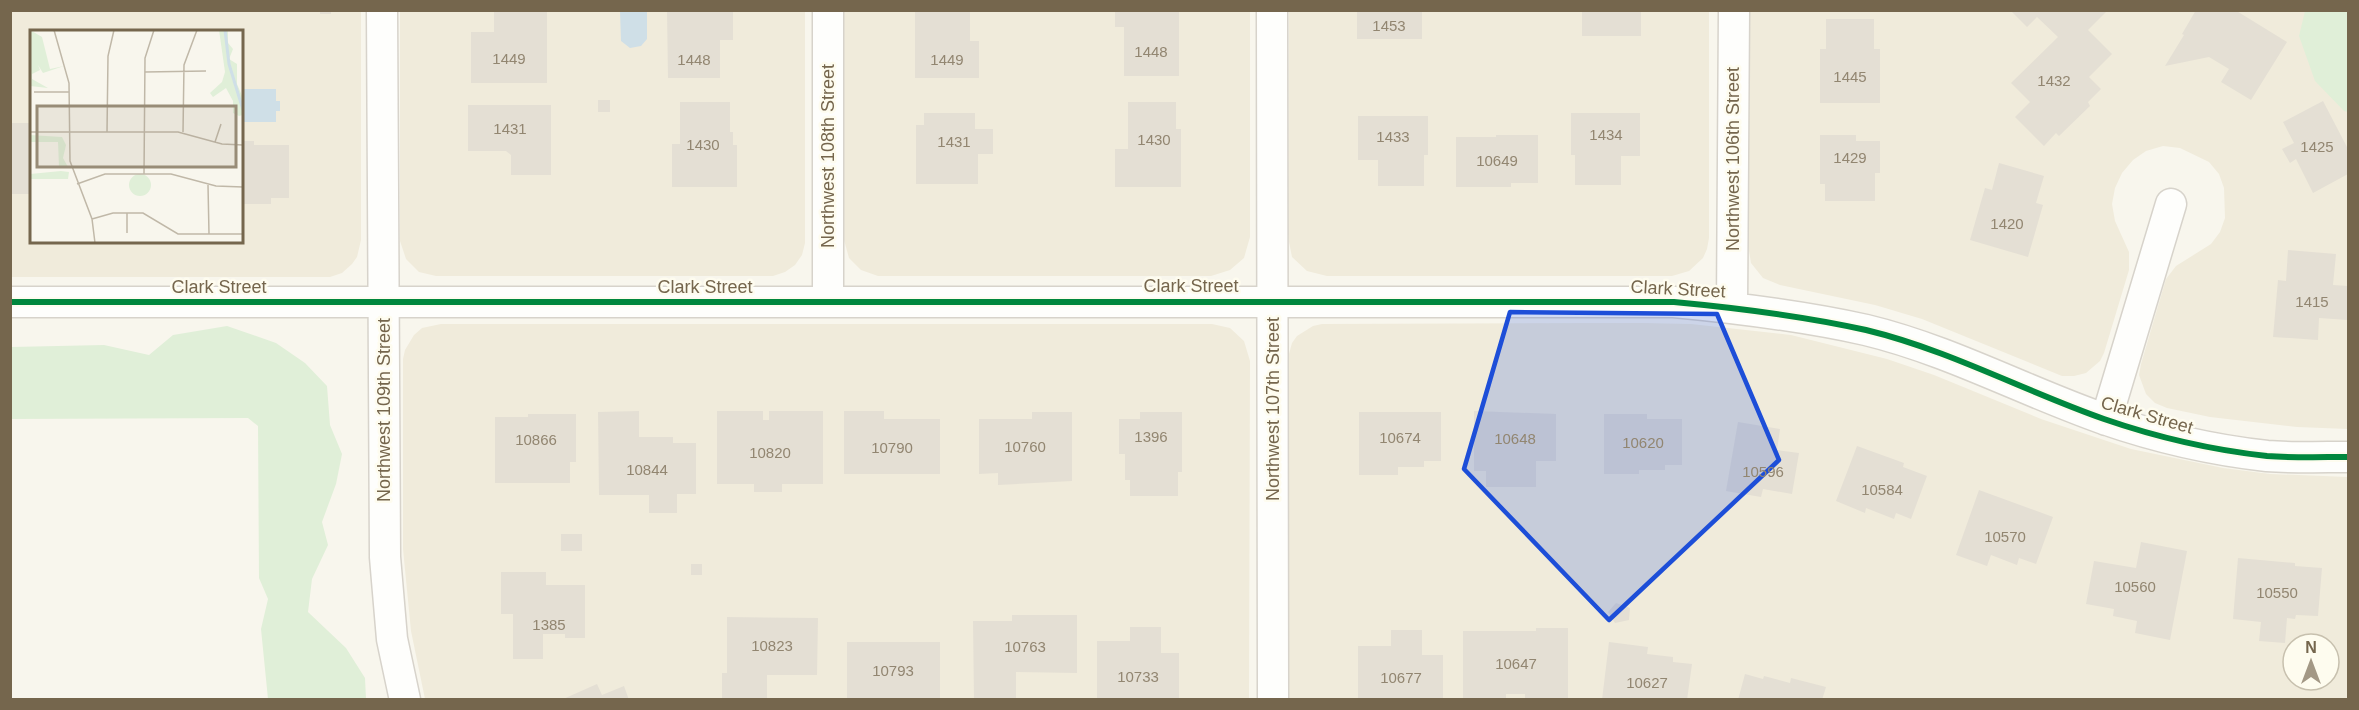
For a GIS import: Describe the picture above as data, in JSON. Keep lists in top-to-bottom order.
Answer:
{
  "streets": {
    "street": [
      "Northwest 108th Street",
      "Northwest 106th Street",
      "Clark Street",
      "Northwest 107th Street",
      "Northwest 109th Street"
    ]
  },
  "crossings": [
    ["Northwest 108th Street", "Clark Street"],
    ["Northwest 106th Street", "Clark Street"],
    ["Clark Street", "Northwest 107th Street"],
    ["Clark Street", "Northwest 109th Street"]
  ],
  "house_numbers": [
    "1453",
    "1448",
    "1449",
    "1448",
    "1449",
    "1445",
    "1432",
    "1431",
    "1434",
    "1433",
    "1430",
    "1431",
    "1430",
    "1425",
    "1429",
    "10649",
    "1420",
    "1415",
    "1396",
    "10674",
    "10648",
    "10866",
    "10620",
    "10760",
    "10790",
    "10820",
    "10844",
    "10596",
    "10584",
    "10570",
    "10560",
    "10550",
    "1385",
    "10823",
    "10763",
    "10647",
    "10793",
    "10733",
    "10677",
    "10627"
  ],
  "north": "top"
}
